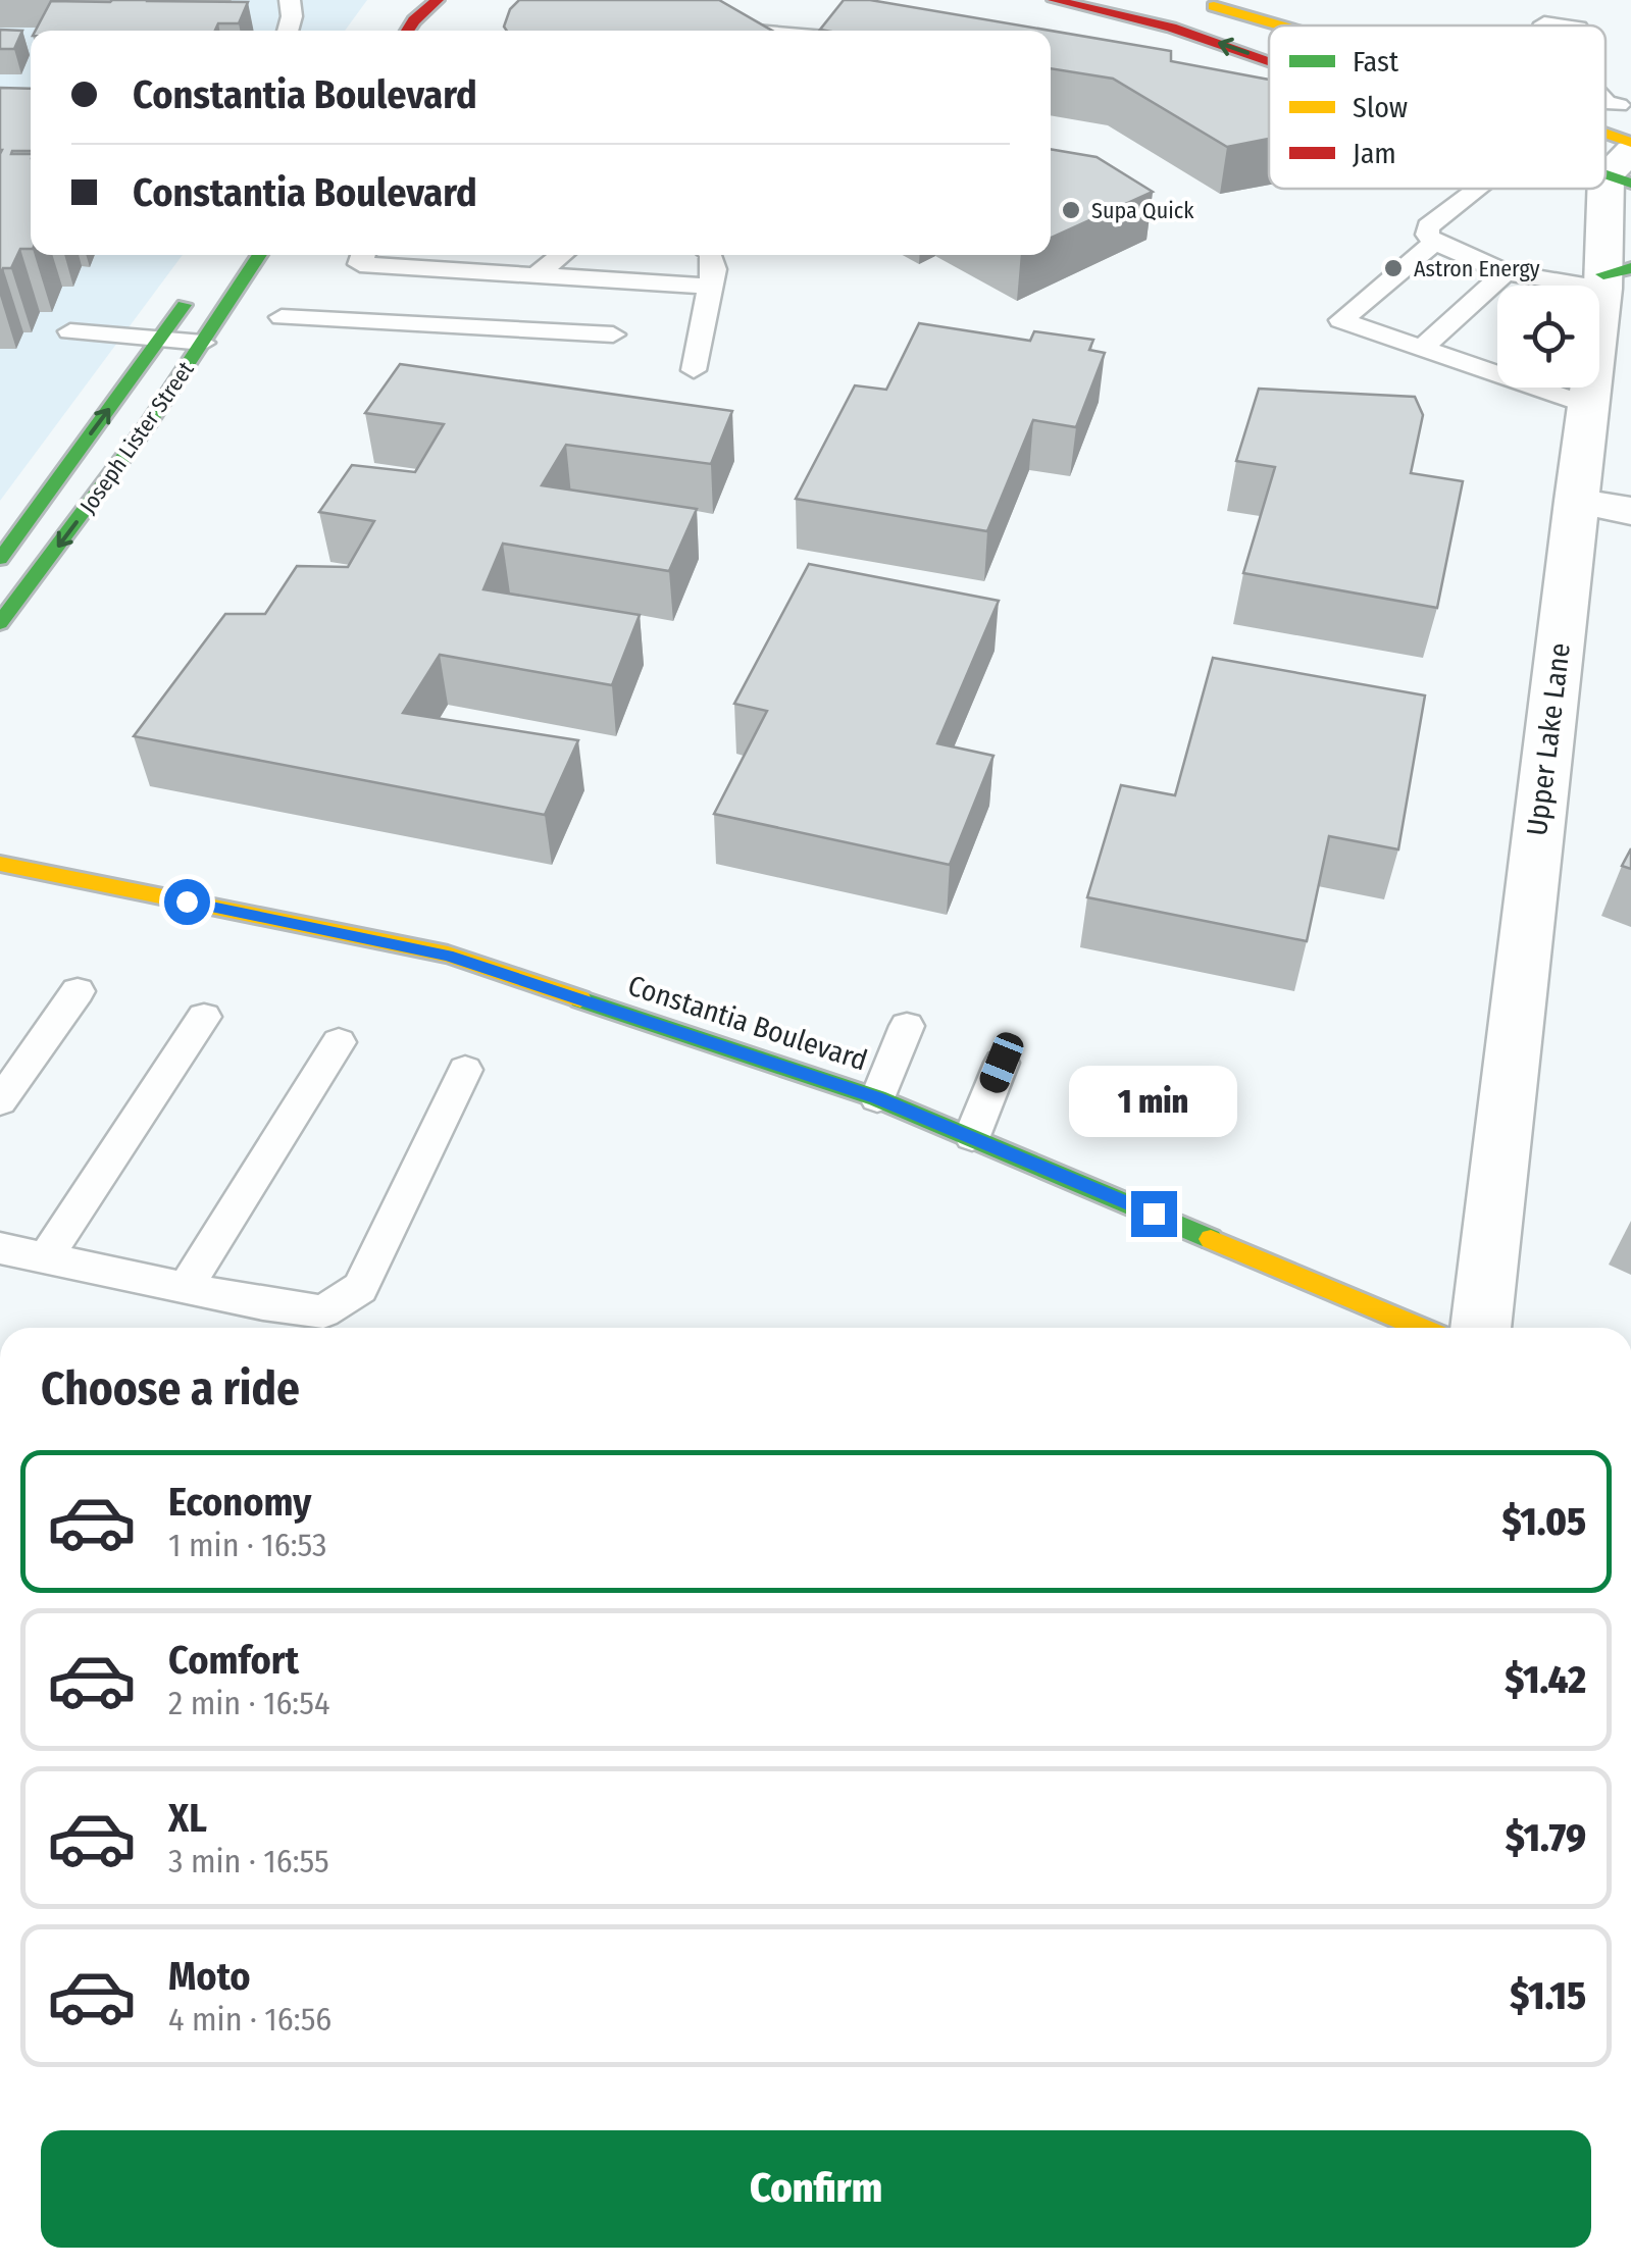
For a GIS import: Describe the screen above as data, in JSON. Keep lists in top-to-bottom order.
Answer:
{
  "streets": {
    "street": ["Joseph Lister Street", "Upper Lake Lane", "Constantia Boulevard"]
  },
  "places": ["Supa Quick", "Astron Energy"],
  "legend": ["Fast", "Slow", "Jam"],
  "page": {
    "banner": ["Constantia Boulevard", "Constantia Boulevard"],
    "bubble": "1 min",
    "heading": "Choose a ride",
    "list": [
      {
        "name": "Economy",
        "note": "1 min · 16:53",
        "value": "$1.05"
      },
      {
        "name": "Comfort",
        "note": "2 min · 16:54",
        "value": "$1.42"
      },
      {
        "name": "XL",
        "note": "3 min · 16:55",
        "value": "$1.79"
      },
      {
        "name": "Moto",
        "note": "4 min · 16:56",
        "value": "$1.15"
      }
    ],
    "buttons": "Confirm"
  }
}
